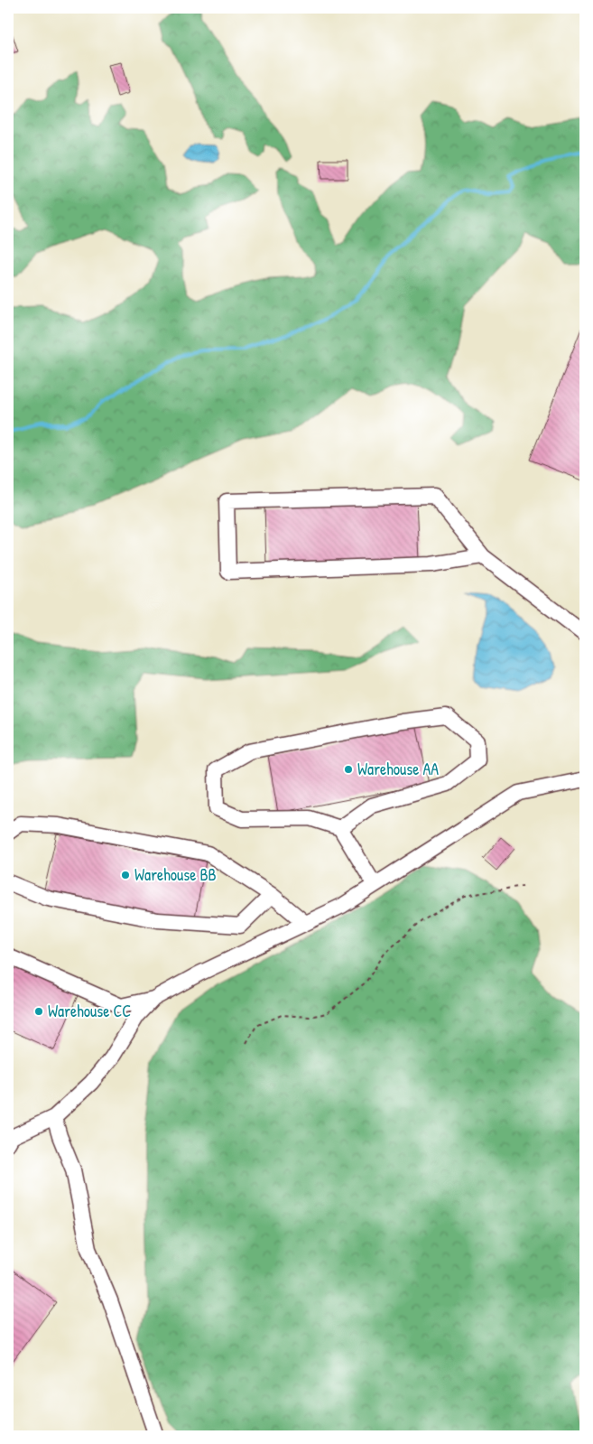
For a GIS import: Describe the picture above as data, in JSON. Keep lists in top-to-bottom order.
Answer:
{
  "places": ["Warehouse AA", "Warehouse BB", "Warehouse CC"]
}
